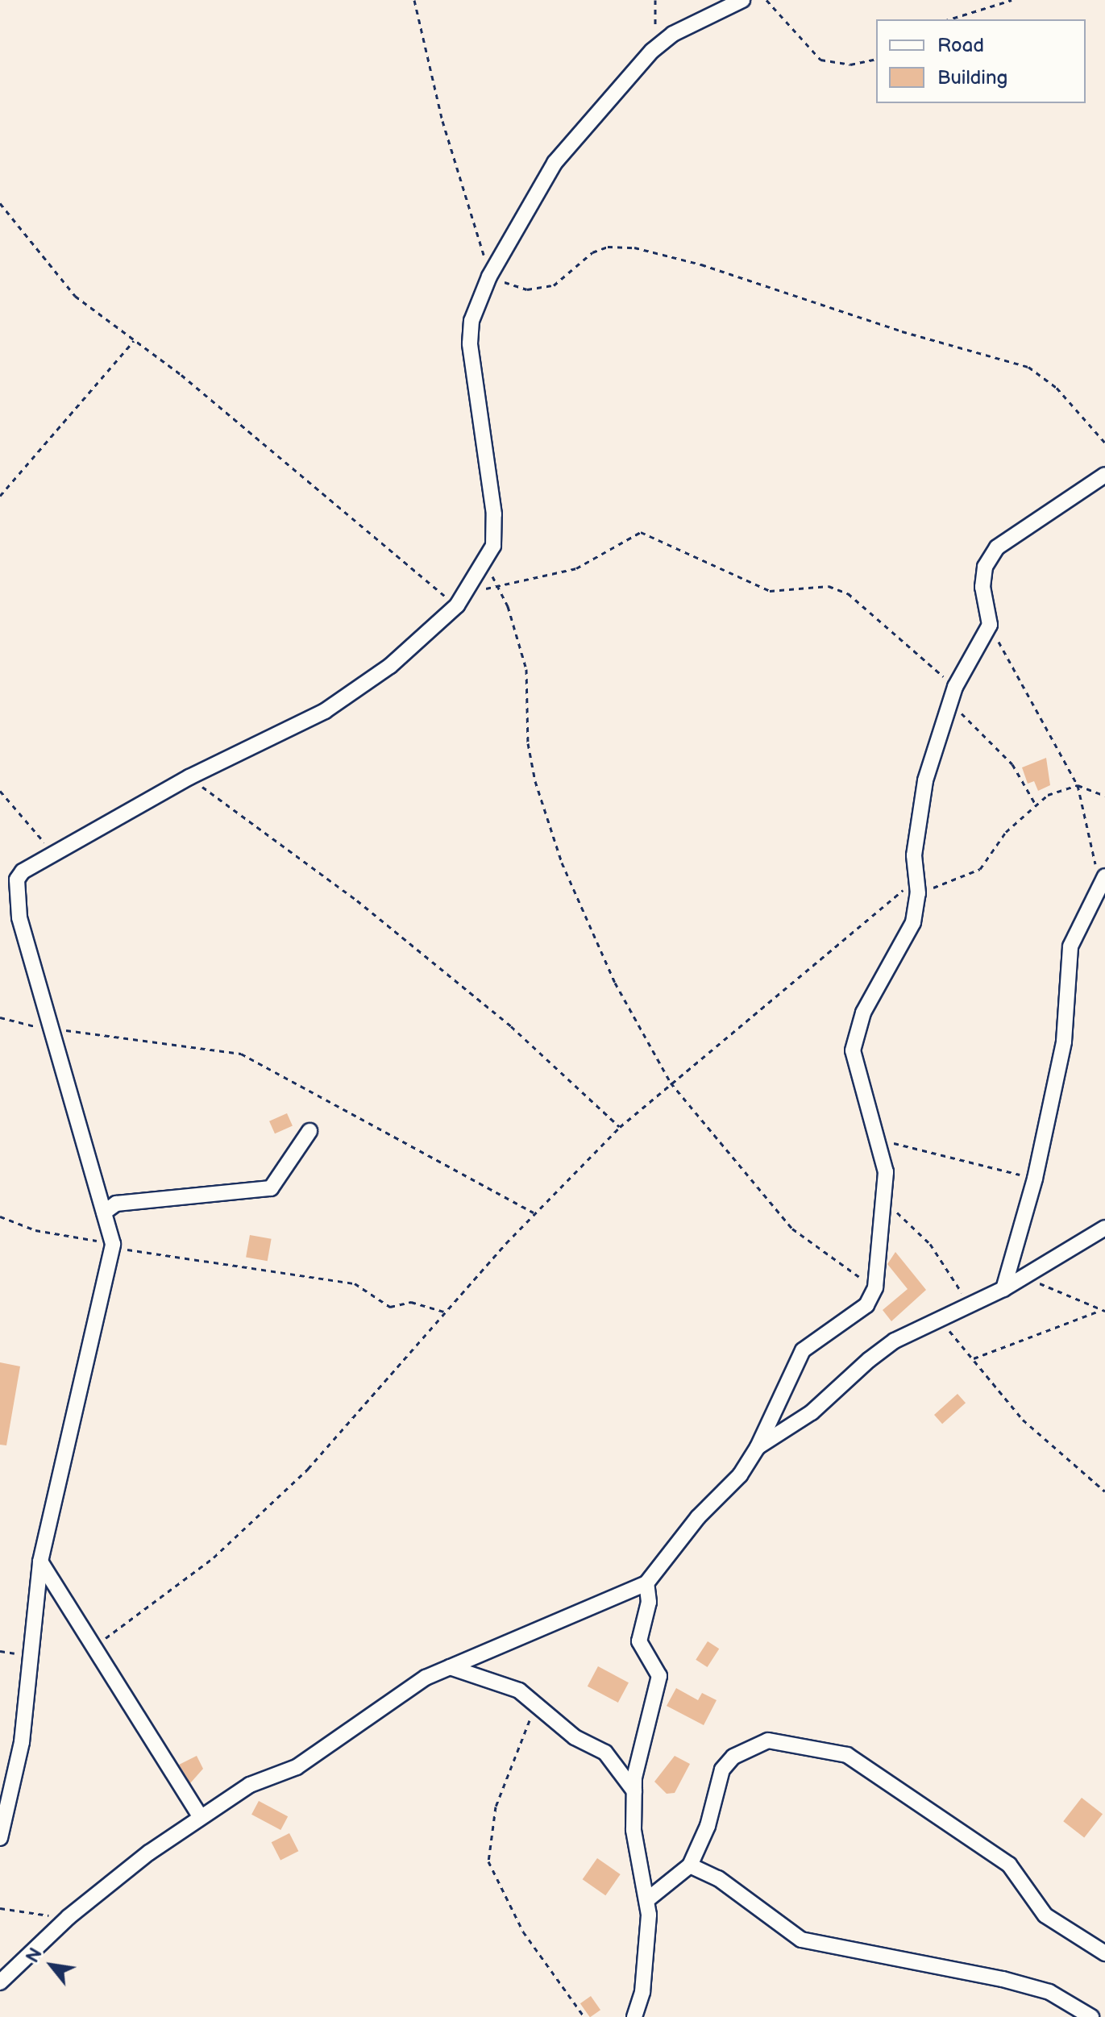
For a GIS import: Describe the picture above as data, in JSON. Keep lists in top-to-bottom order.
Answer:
{
  "legend": ["Road", "Building"],
  "north": "top left"
}
